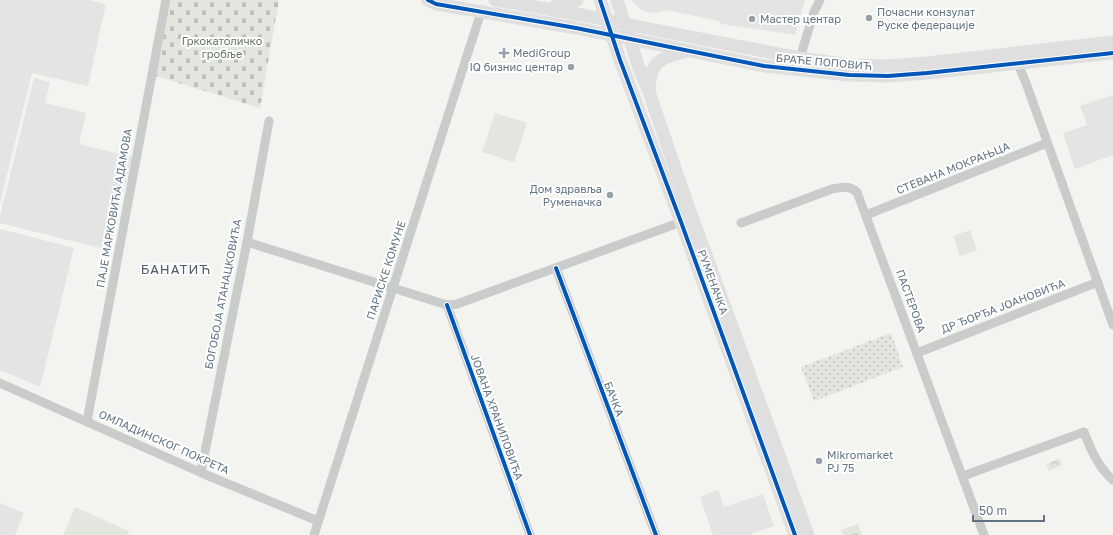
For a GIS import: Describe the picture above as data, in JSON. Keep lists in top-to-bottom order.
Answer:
{
  "streets": {
    "street": [
      "БРАЋЕ ПОПОВИЋ",
      "СТЕВАНА МОКРАЊЦА",
      "ПАЈЕ МАРКОВИЋА АДАМОВА",
      "ПАРИСКЕ КОМУНЕ",
      "РУМЕНАЧКА",
      "БОГОБОЈА АТАНАЦКОВИЋА",
      "ПАСТЕРОВА",
      "ДР ЂОРЂА ЈОАНОВИЋА",
      "БАЧКА",
      "ЈОВАНА ХРАНИЛОВИЋА",
      "ОМЛАДИНСКОГ ПОКРЕТА"
    ]
  },
  "crossings": [
    ["БРАЋЕ ПОПОВИЋ", "ПАРИСКЕ КОМУНЕ"],
    ["БРАЋЕ ПОПОВИЋ", "РУМЕНАЧКА"],
    ["СТЕВАНА МОКРАЊЦА", "ПАСТЕРОВА"],
    ["ПАЈЕ МАРКОВИЋА АДАМОВА", "ОМЛАДИНСКОГ ПОКРЕТА"],
    ["ПАРИСКЕ КОМУНЕ", "ОМЛАДИНСКОГ ПОКРЕТА"],
    ["БОГОБОЈА АТАНАЦКОВИЋА", "ОМЛАДИНСКОГ ПОКРЕТА"],
    ["ПАСТЕРОВА", "ДР ЂОРЂА ЈОАНОВИЋА"]
  ],
  "districts": ["БАНАТИЋ"],
  "parks": ["Гркокатоличко гробље"],
  "places": {
    "other": [
      "Почасни конзулат Руске федерације",
      "Мастер центар",
      "IQ бизнис центар",
      "Дом здравља Руменачка",
      "Mikromarket PJ 75"
    ],
    "health": ["MediGroup"]
  },
  "scale_bar": "50 m"
}
